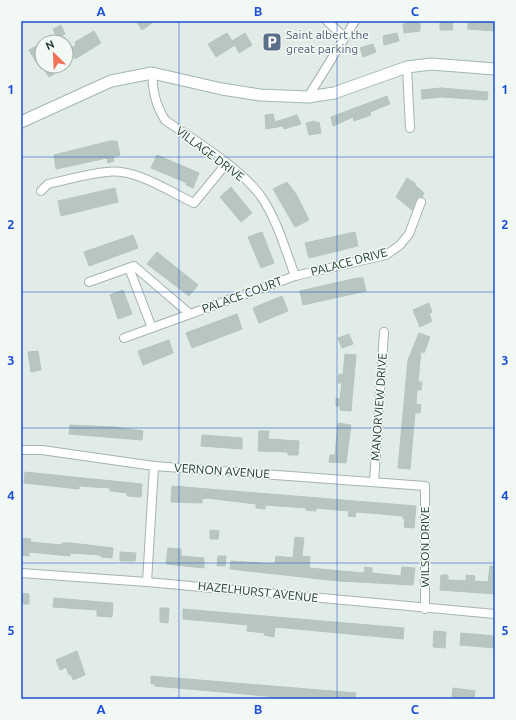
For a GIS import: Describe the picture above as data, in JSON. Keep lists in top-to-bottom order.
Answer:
{
  "streets": {
    "street": [
      "VILLAGE DRIVE",
      "PALACE DRIVE",
      "PALACE COURT",
      "MANORVIEW DRIVE",
      "VERNON AVENUE",
      "WILSON DRIVE",
      "HAZELHURST AVENUE"
    ]
  },
  "crossings": [
    ["VILLAGE DRIVE", "PALACE DRIVE"],
    ["VILLAGE DRIVE", "PALACE COURT"],
    ["PALACE DRIVE", "PALACE COURT"],
    ["MANORVIEW DRIVE", "VERNON AVENUE"],
    ["VERNON AVENUE", "WILSON DRIVE"],
    ["WILSON DRIVE", "HAZELHURST AVENUE"]
  ],
  "places": {
    "parking": ["Saint albert the great parking"]
  },
  "north": "top left",
  "grid": {
    "columns": ["A", "B", "C"],
    "rows": [
      "1",
      "2",
      "3",
      "4",
      "5"
    ]
  }
}
